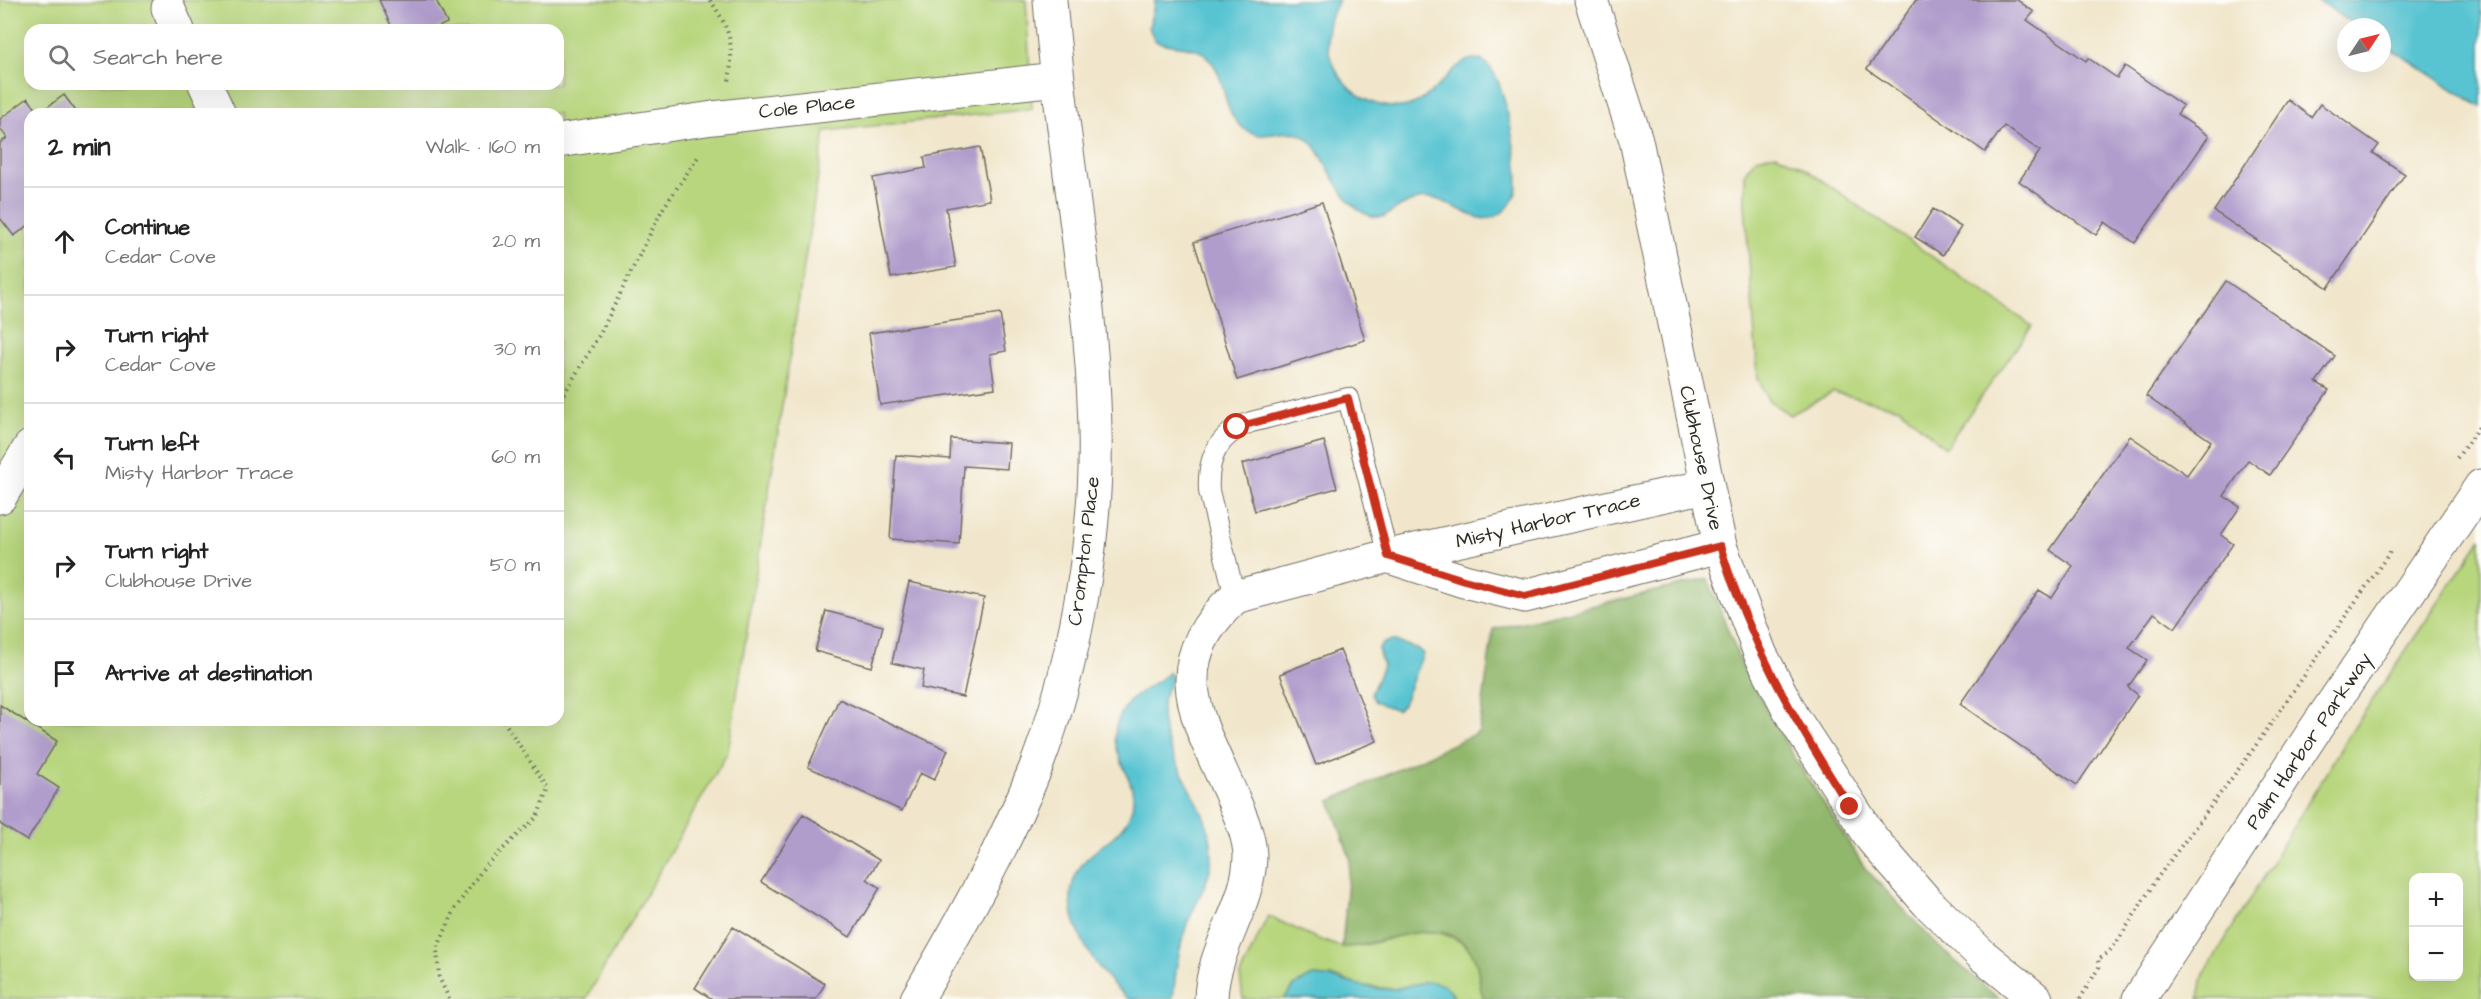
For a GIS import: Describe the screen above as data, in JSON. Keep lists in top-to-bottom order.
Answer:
{
  "streets": {
    "street": [
      "Cole Place",
      "Clubhouse Drive",
      "Misty Harbor Trace",
      "Crompton Place",
      "Palm Harbor Parkway"
    ]
  },
  "crossings": [
    ["Cole Place", "Crompton Place"],
    ["Clubhouse Drive", "Misty Harbor Trace"]
  ],
  "north": "top right",
  "page": {
    "search": "Search here",
    "heading": ["2 min", "Walk · 160 m"],
    "list": [
      ["Continue", "Cedar Cove", "20 m"],
      ["Turn right", "Cedar Cove", "30 m"],
      ["Turn left", "Misty Harbor Trace", "60 m"],
      ["Turn right", "Clubhouse Drive", "50 m"],
      "Arrive at destination"
    ],
    "map_buttons": ["+", "−"]
  }
}
